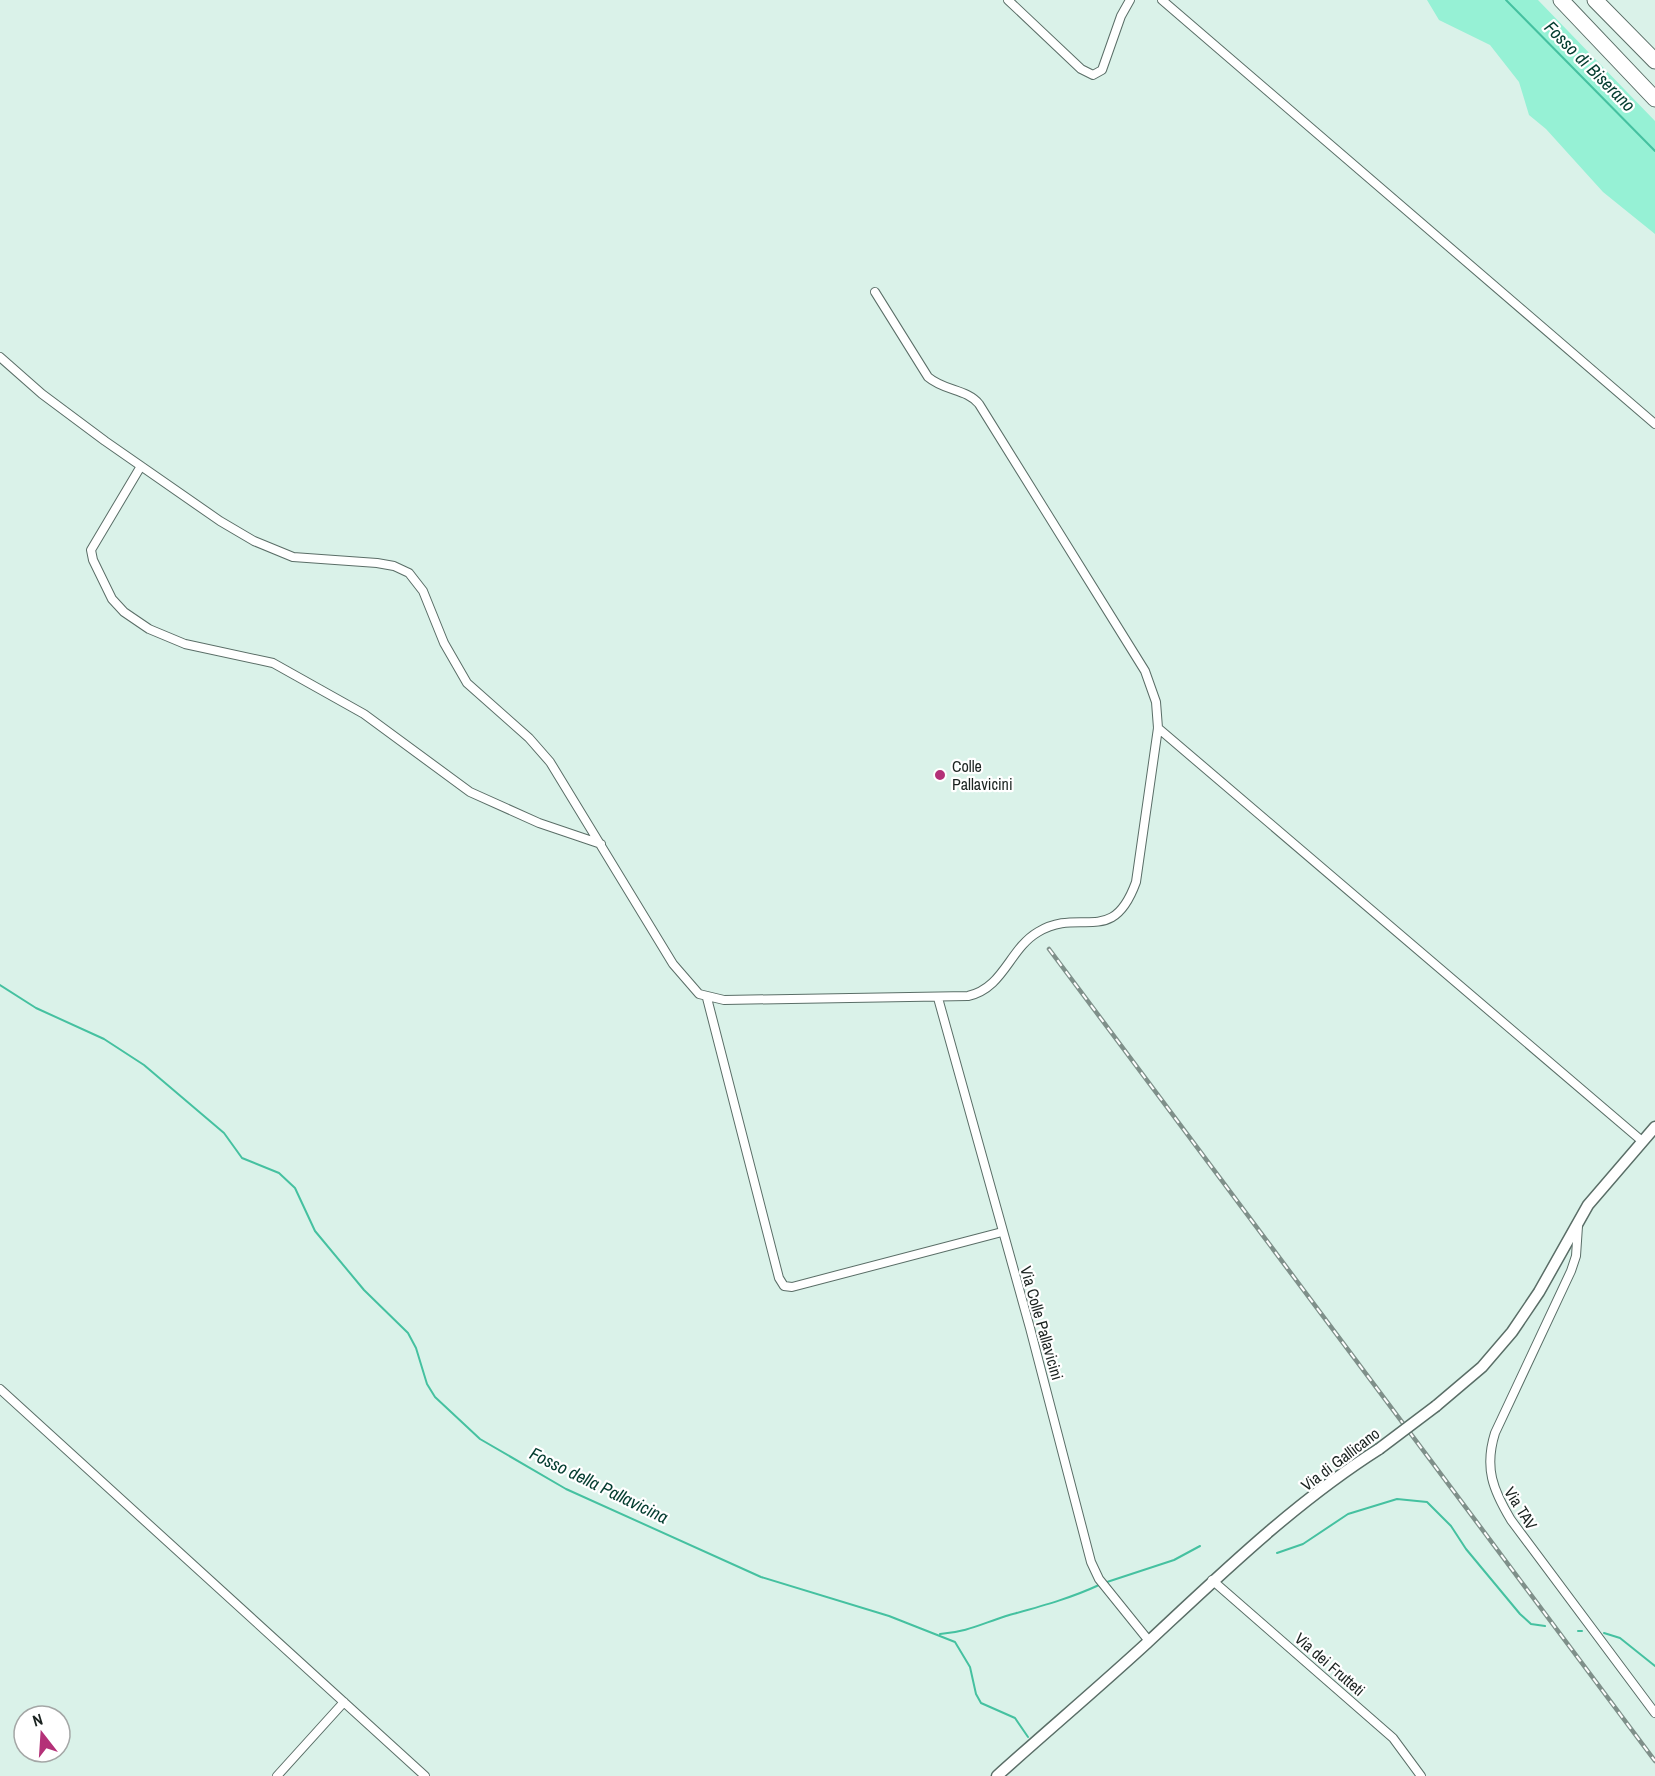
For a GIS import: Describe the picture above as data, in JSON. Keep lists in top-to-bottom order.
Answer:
{
  "streets": {
    "street": [
      "Via Colle Pallavicini",
      "Via di Gallicano",
      "Via TAV",
      "Via dei Frutteti"
    ]
  },
  "crossings": [
    ["Via Colle Pallavicini", "Via di Gallicano"],
    ["Via di Gallicano", "Via TAV"],
    ["Via di Gallicano", "Via dei Frutteti"]
  ],
  "water": ["Fosso di Biserano", "Fosso della Pallavicina"],
  "places": ["Colle Pallavicini"],
  "north": "top"
}
